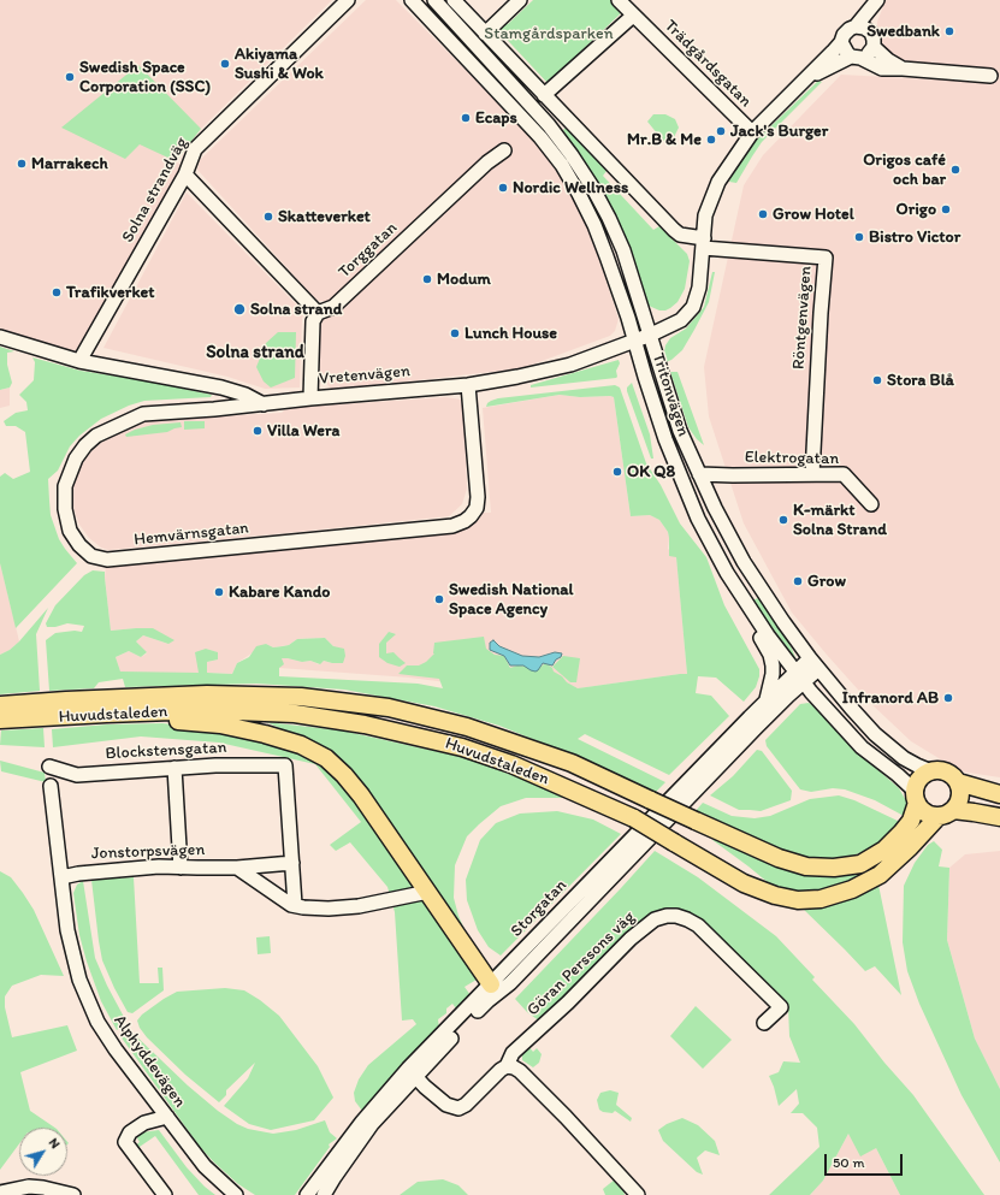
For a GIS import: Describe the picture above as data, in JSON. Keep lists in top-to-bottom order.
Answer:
{
  "streets": {
    "main road": ["Huvudstaleden"],
    "street": [
      "Trädgårdsgatan",
      "Solna strandväg",
      "Torggatan",
      "Röntgenvägen",
      "Vretenvägen",
      "Tritonvägen",
      "Elektrogatan",
      "Hemvärnsgatan",
      "Blockstensgatan",
      "Jonstorpsvägen",
      "Storgatan",
      "Göran Perssons väg",
      "Alphyddevägen"
    ]
  },
  "crossings": [
    ["Trädgårdsgatan", "Vretenvägen"],
    ["Röntgenvägen", "Vretenvägen"],
    ["Röntgenvägen", "Elektrogatan"],
    ["Vretenvägen", "Tritonvägen"],
    ["Vretenvägen", "Hemvärnsgatan"],
    ["Tritonvägen", "Elektrogatan"],
    ["Tritonvägen", "Huvudstaleden"],
    ["Tritonvägen", "Storgatan"],
    ["Blockstensgatan", "Jonstorpsvägen"],
    ["Jonstorpsvägen", "Alphyddevägen"],
    ["Storgatan", "Göran Perssons väg"]
  ],
  "districts": ["Solna strand"],
  "parks": ["Stamgårdsparken"],
  "places": [
    "Swedbank",
    "Akiyama Sushi & Wok",
    "Swedish Space Corporation (SSC)",
    "Ecaps",
    "Jack's Burger",
    "Mr.B & Me",
    "Marrakech",
    "Origos café och bar",
    "Nordic Wellness",
    "Origo",
    "Grow Hotel",
    "Skatteverket",
    "Bistro Victor",
    "Modum",
    "Trafikverket",
    "Solna strand",
    "Lunch House",
    "Stora Blå",
    "Villa Wera",
    "OK Q8",
    "K-märkt Solna Strand",
    "Grow",
    "Kabare Kando",
    "Swedish National Space Agency",
    "Infranord AB"
  ],
  "scale_bar": "50 m",
  "north": "top right"
}
